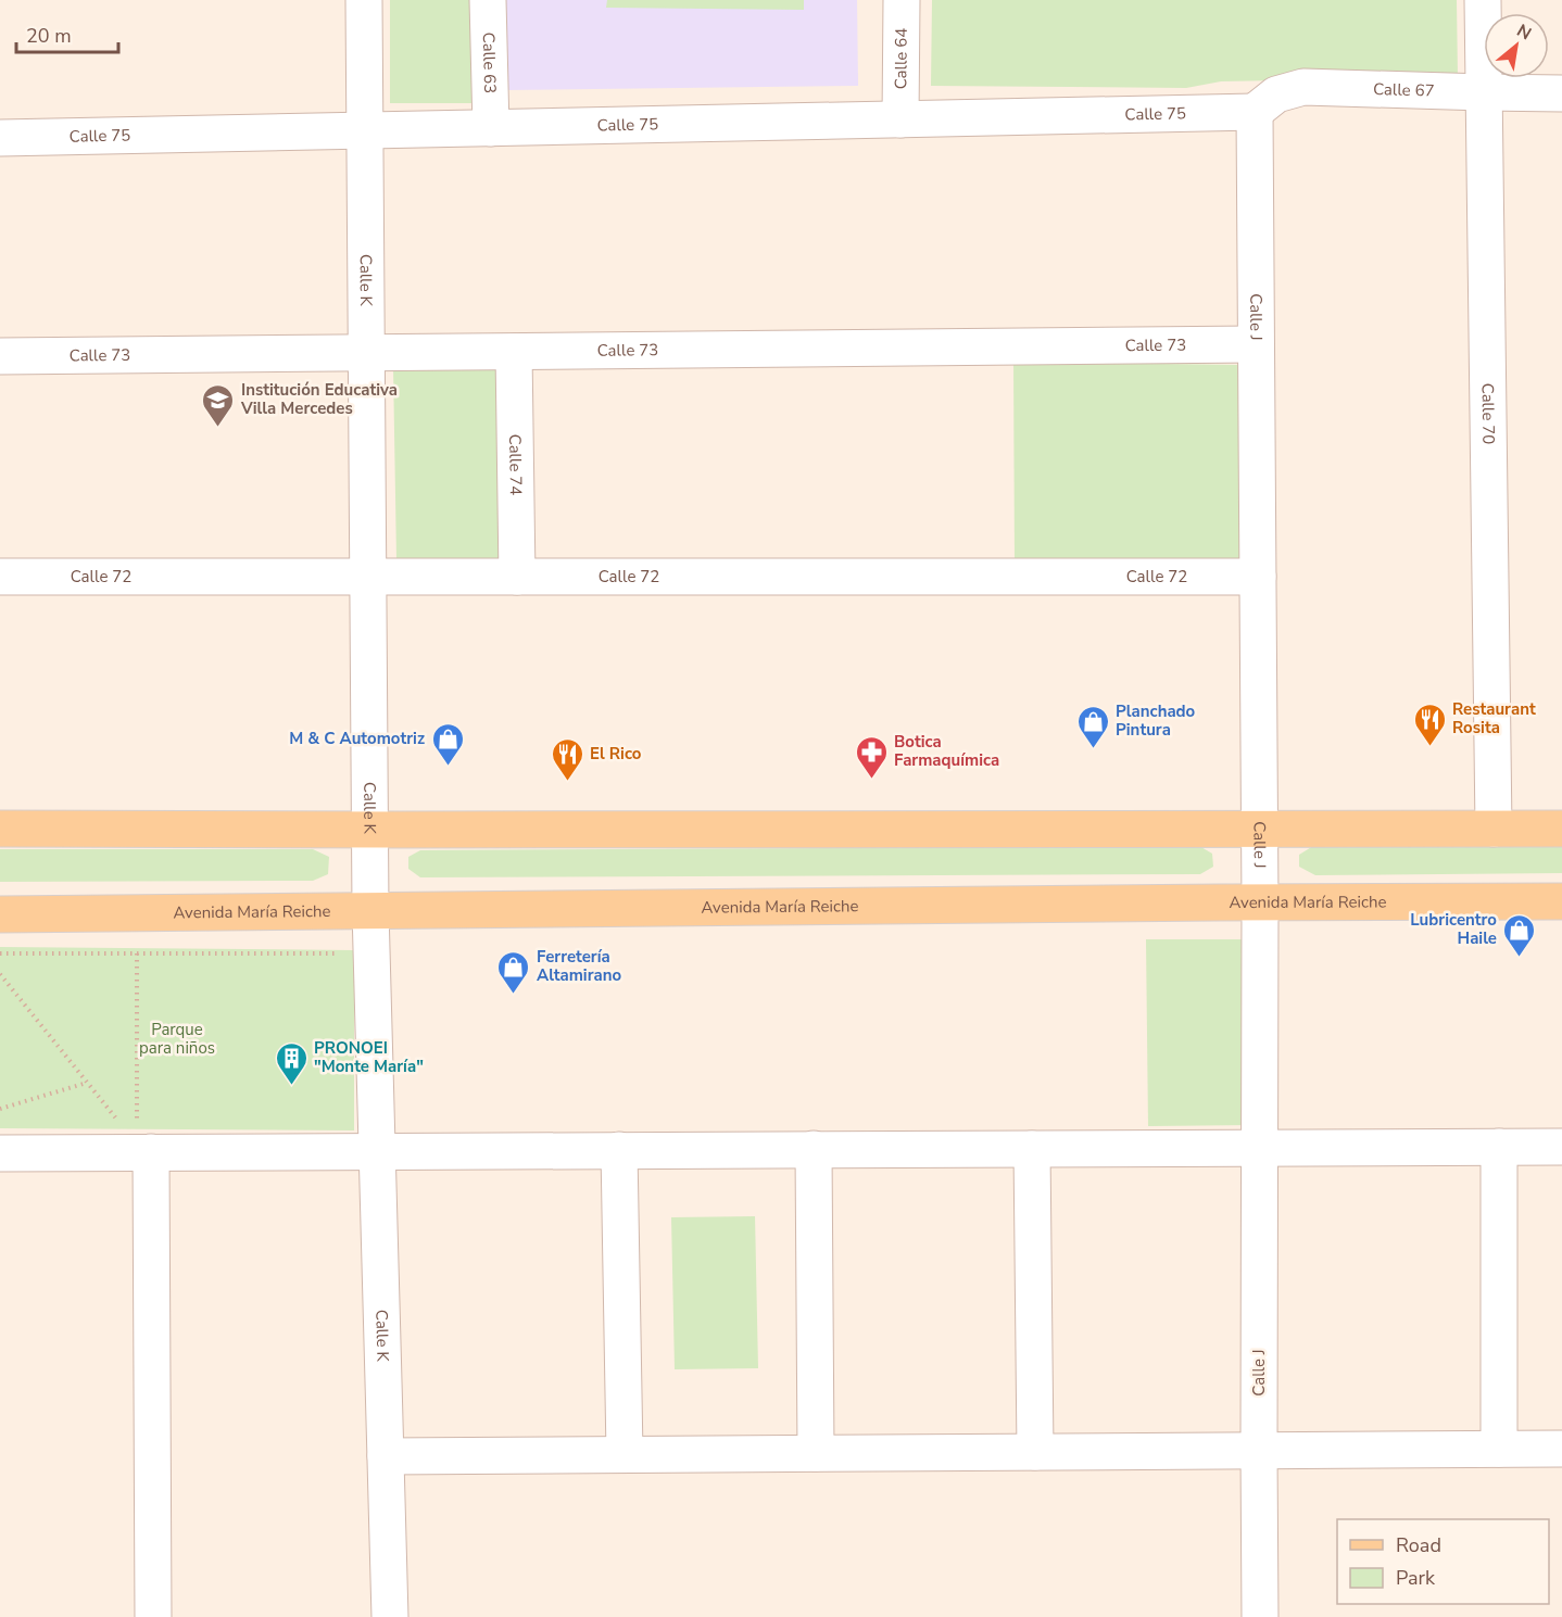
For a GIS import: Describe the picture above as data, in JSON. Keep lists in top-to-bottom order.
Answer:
{
  "streets": {
    "main road": ["Avenida María Reiche"],
    "street": [
      "Calle 64",
      "Calle 63",
      "Calle 67",
      "Calle 75",
      "Calle K",
      "Calle J",
      "Calle 73",
      "Calle 70",
      "Calle 74",
      "Calle 72"
    ]
  },
  "crossings": [
    ["Calle 64", "Calle 75"],
    ["Calle 63", "Calle 75"],
    ["Calle 67", "Calle 75"],
    ["Calle 67", "Calle J"],
    ["Calle 67", "Calle 70"],
    ["Calle 75", "Calle K"],
    ["Calle 75", "Calle J"],
    ["Calle K", "Calle 73"],
    ["Calle K", "Calle 72"],
    ["Calle K", "Avenida María Reiche"],
    ["Calle J", "Calle 73"],
    ["Calle J", "Calle 72"],
    ["Calle J", "Avenida María Reiche"],
    ["Calle 73", "Calle 74"],
    ["Calle 74", "Calle 72"]
  ],
  "parks": ["Parque para niños"],
  "places": {
    "school or university": ["Institución Educativa Villa Mercedes"],
    "restaurant": ["Restaurant Rosita", "El Rico"],
    "shop": [
      "Planchado Pintura",
      "M & C Automotriz",
      "Lubricentro Haile",
      "Ferretería Altamirano"
    ],
    "pharmacy": ["Botica Farmaquímica"],
    "building": ["PRONOEI \"Monte María\""]
  },
  "legend": ["Road", "Park"],
  "scale_bar": "20 m",
  "north": "top right"
}
